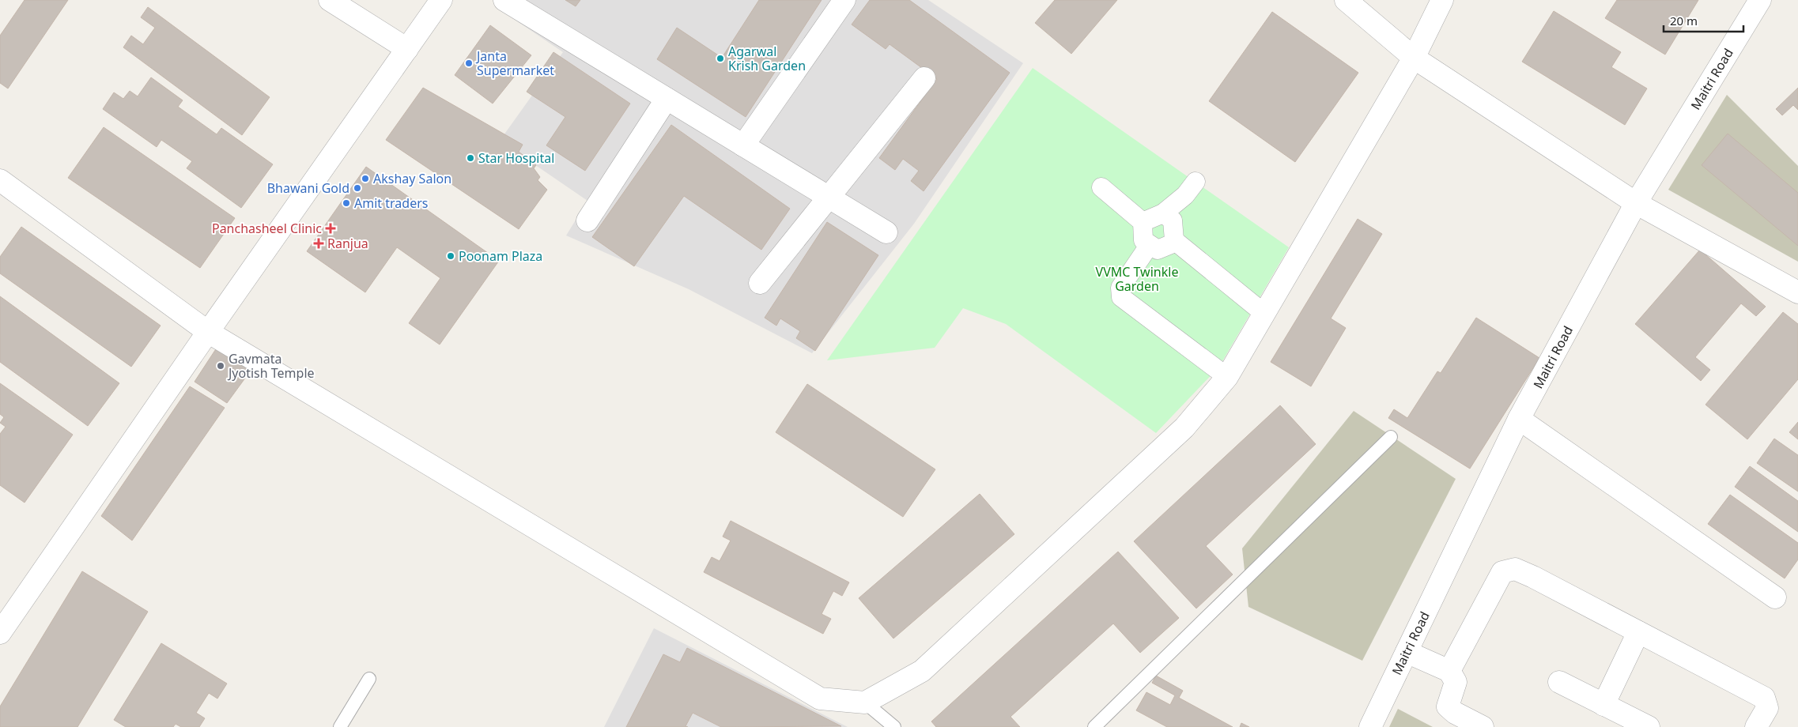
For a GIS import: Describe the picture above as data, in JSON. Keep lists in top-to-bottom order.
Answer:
{
  "streets": {
    "street": ["Maitri Road"]
  },
  "parks": ["VVMC Twinkle Garden"],
  "places": {
    "other": [
      "Agarwal Krish Garden",
      "Janta Supermarket",
      "Star Hospital",
      "Akshay Salon",
      "Bhawani Gold",
      "Amit traders",
      "Poonam Plaza",
      "Gavmata Jyotish Temple"
    ],
    "health": ["Panchasheel Clinic", "Ranjua"]
  },
  "scale_bar": "20 m"
}
